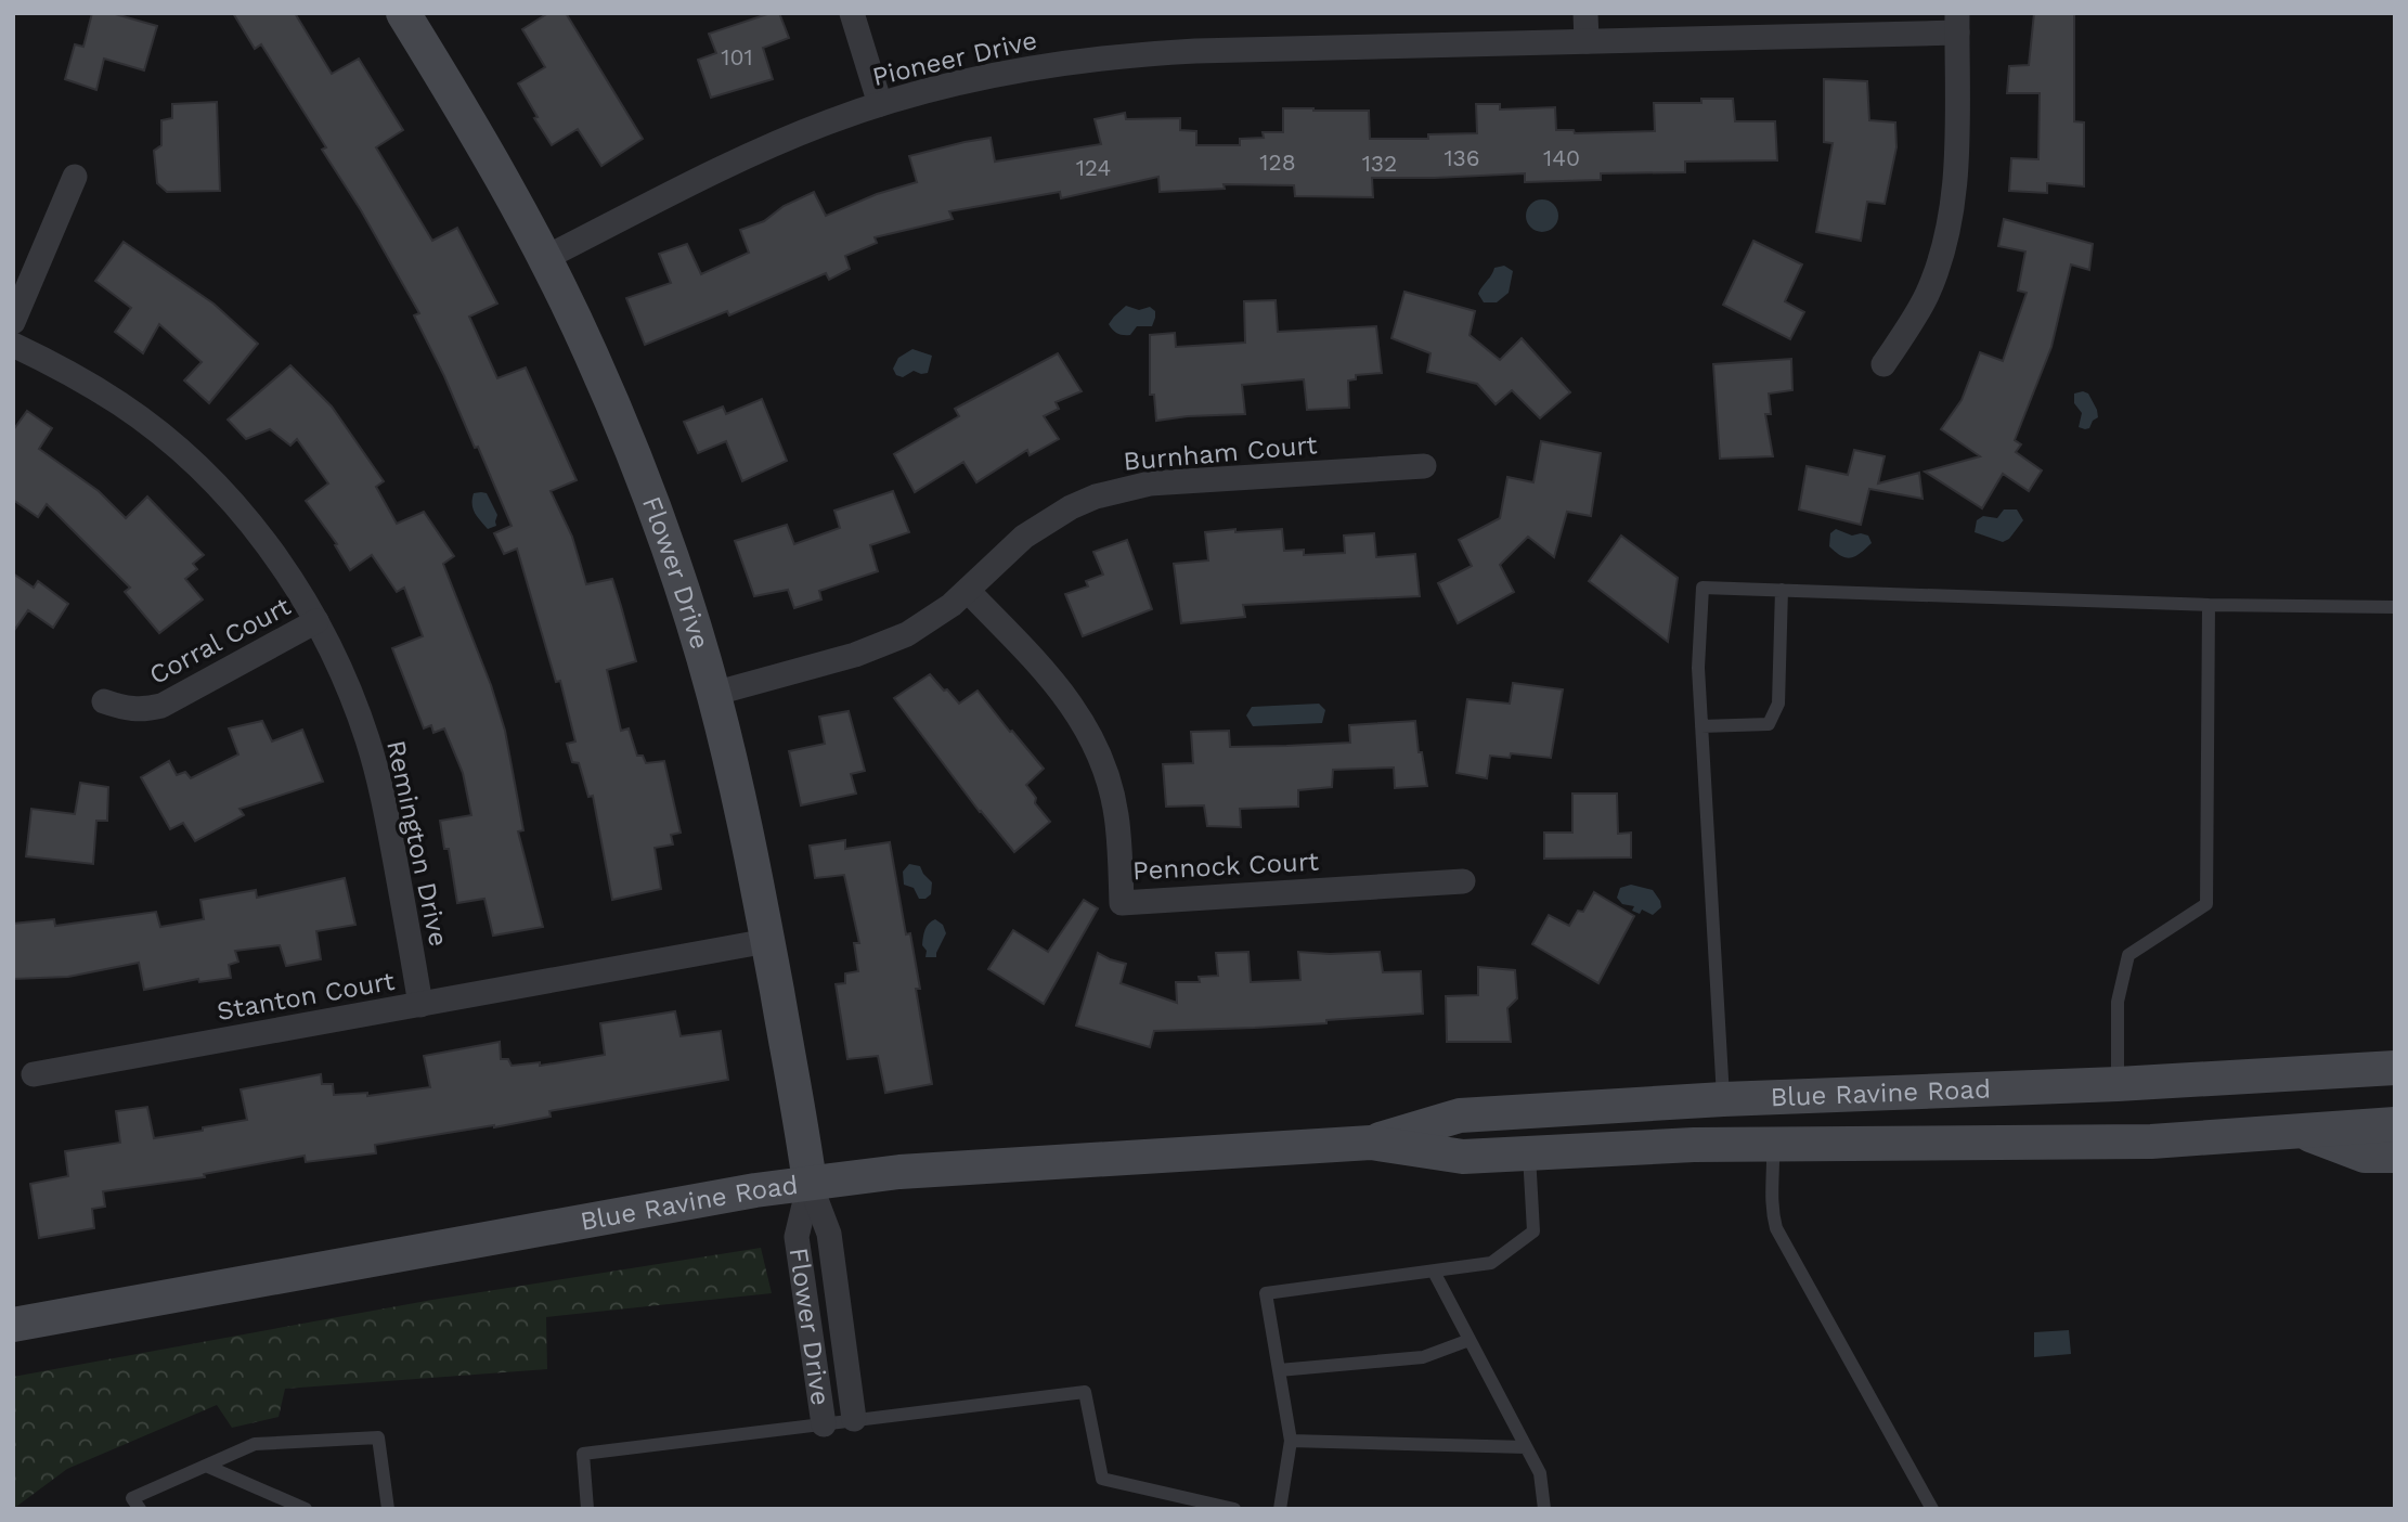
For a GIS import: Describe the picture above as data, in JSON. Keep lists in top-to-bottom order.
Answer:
{
  "streets": {
    "main road": ["Flower Drive", "Blue Ravine Road"],
    "street": [
      "Pioneer Drive",
      "Burnham Court",
      "Corral Court",
      "Remington Drive",
      "Pennock Court",
      "Stanton Court"
    ]
  },
  "crossings": [
    ["Pioneer Drive", "Flower Drive"],
    ["Burnham Court", "Flower Drive"],
    ["Burnham Court", "Pennock Court"],
    ["Flower Drive", "Stanton Court"],
    ["Flower Drive", "Blue Ravine Road"],
    ["Corral Court", "Remington Drive"],
    ["Remington Drive", "Stanton Court"]
  ],
  "house_numbers": [
    "101",
    "136",
    "140",
    "128",
    "132",
    "124"
  ]
}
